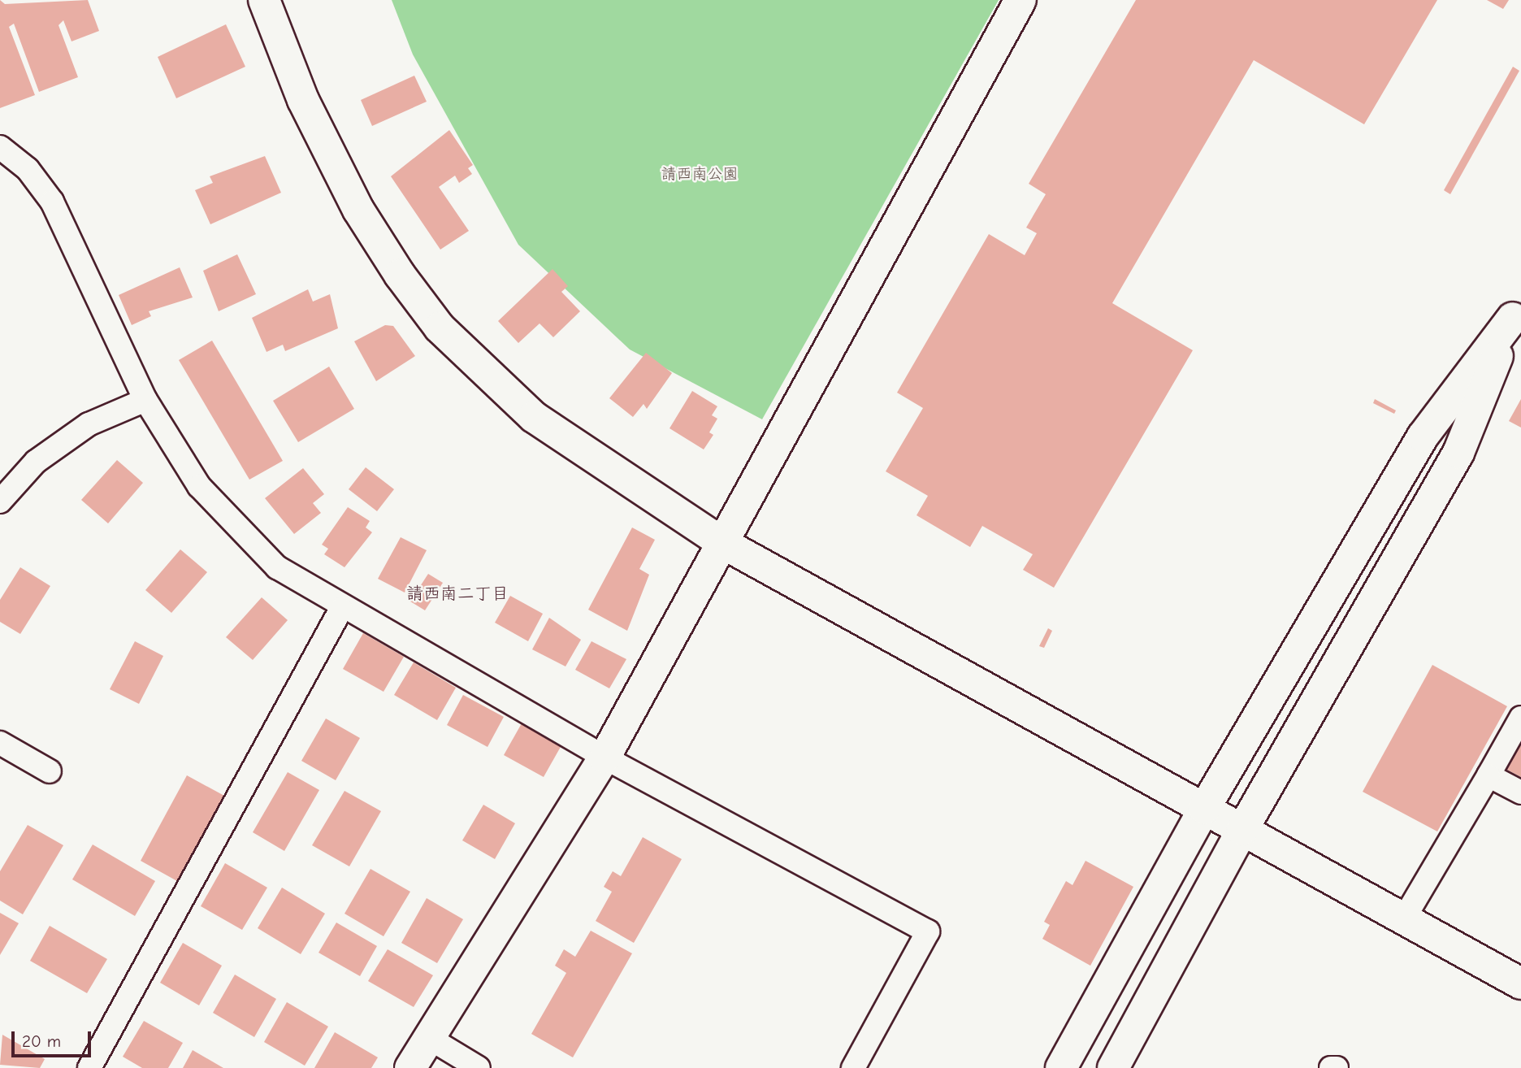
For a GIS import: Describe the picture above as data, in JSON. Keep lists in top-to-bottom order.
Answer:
{
  "districts": ["請西南二丁目"],
  "parks": ["請西南公園"],
  "scale_bar": "20 m"
}
